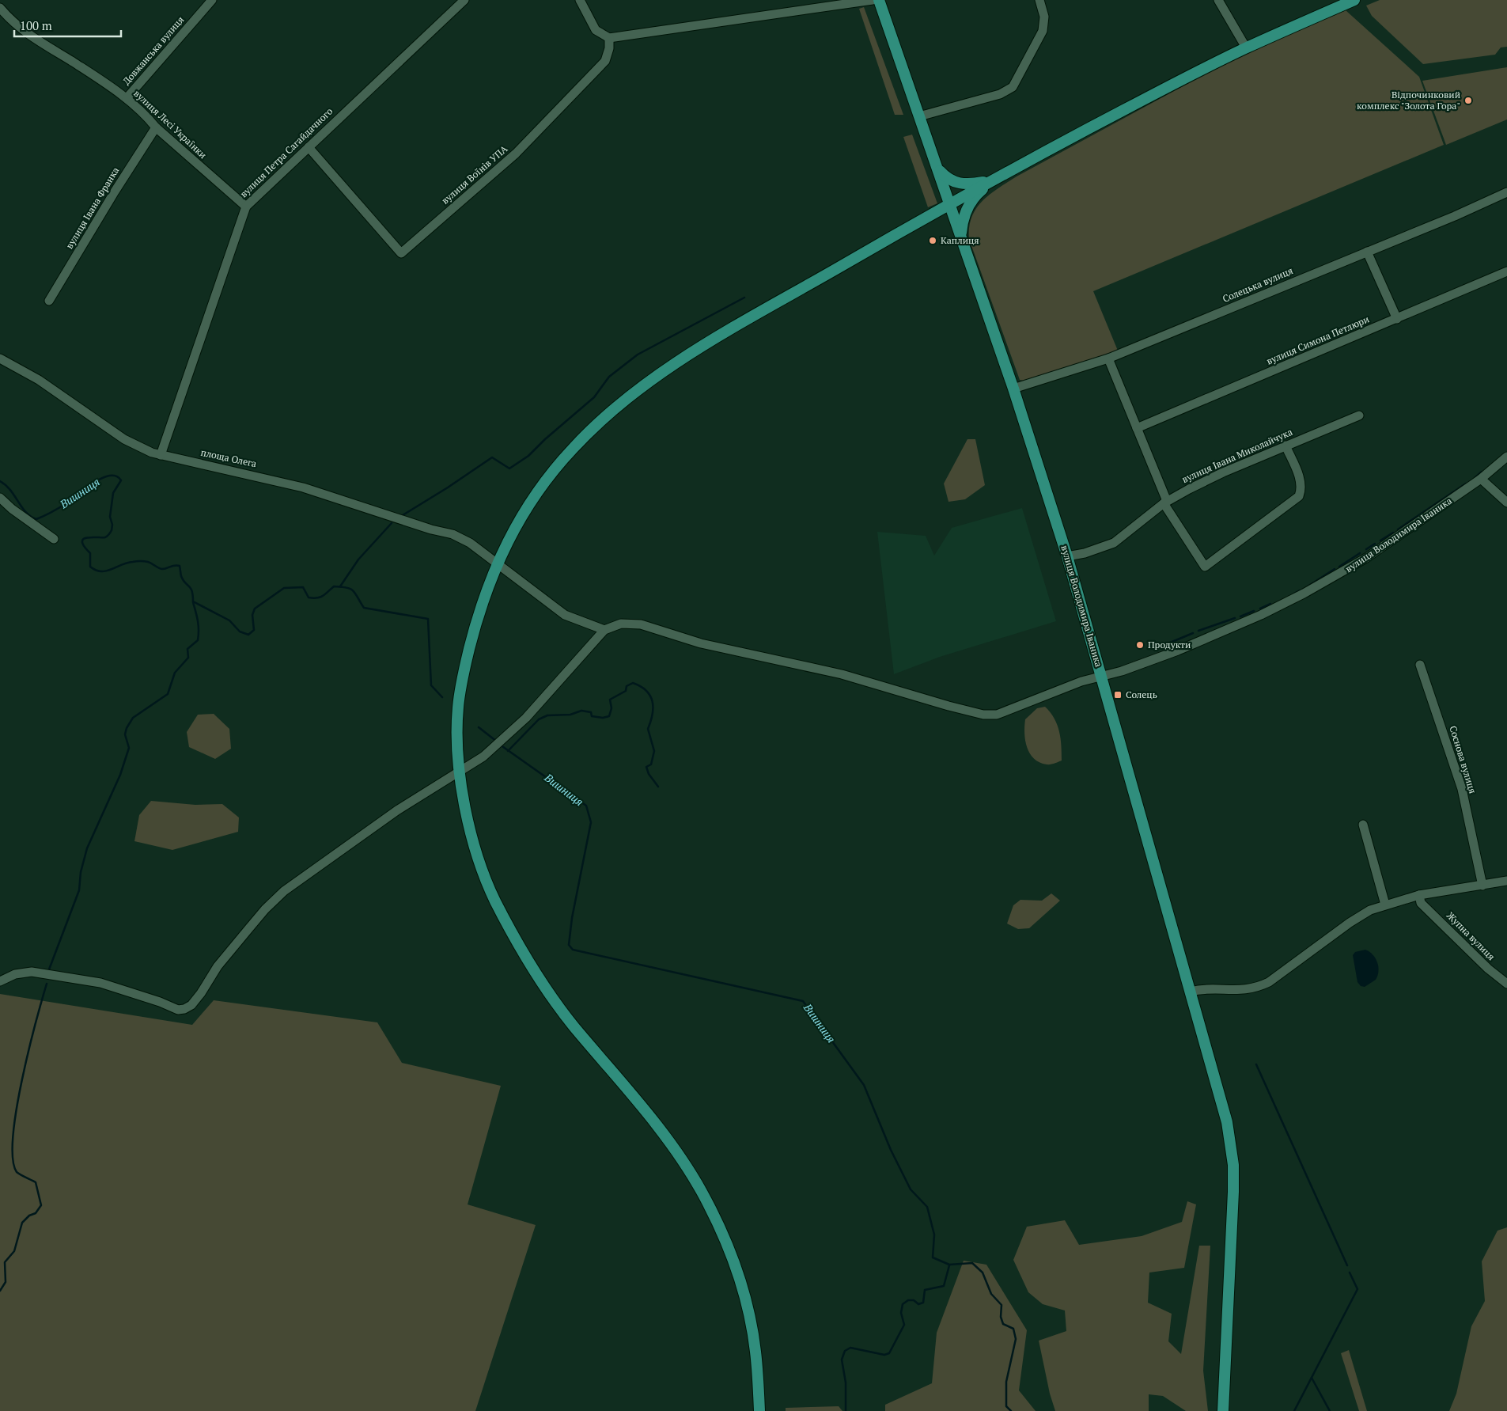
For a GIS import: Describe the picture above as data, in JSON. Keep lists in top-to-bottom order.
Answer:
{
  "streets": {
    "main road": ["вулиця Володимира Іваника"],
    "street": [
      "Довжанська вулиця",
      "вулиця Лесі Українки",
      "вулиця Петра Сагайдачного",
      "вулиця Воїнів УПА",
      "вулиця Івана Франка",
      "Солецька вулиця",
      "вулиця Симона Петлюри",
      "вулиця Івана Миколайчука",
      "площа Олега",
      "Соснова вулиця",
      "Жупна вулиця"
    ]
  },
  "crossings": [
    ["Довжанська вулиця", "вулиця Лесі Українки"],
    ["вулиця Лесі Українки", "вулиця Петра Сагайдачного"],
    ["вулиця Лесі Українки", "вулиця Івана Франка"],
    ["вулиця Петра Сагайдачного", "вулиця Воїнів УПА"],
    ["вулиця Петра Сагайдачного", "площа Олега"],
    ["Солецька вулиця", "вулиця Володимира Іваника"],
    ["вулиця Івана Миколайчука", "вулиця Володимира Іваника"]
  ],
  "water": ["Вишниця"],
  "places": {
    "other": ["Відпочинковий комплекс \"Золота Гора\"", "Каплиця", "Продукти"],
    "transit": ["Солець"]
  },
  "scale_bar": "100 m"
}
